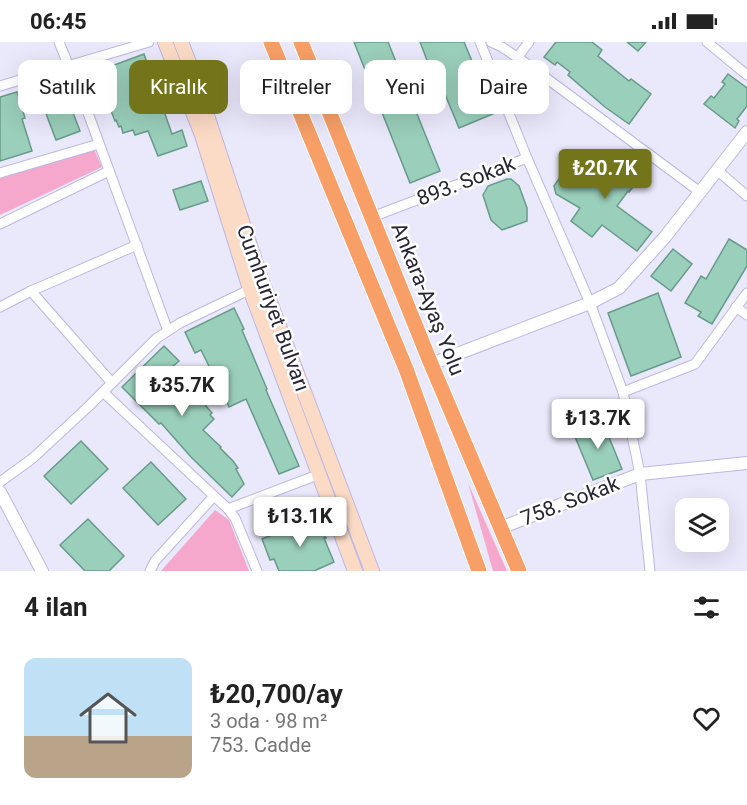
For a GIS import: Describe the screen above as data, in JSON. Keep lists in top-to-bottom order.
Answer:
{
  "streets": {
    "highway": ["Ankara-Ayaş Yolu"],
    "main road": ["Cumhuriyet Bulvarı"],
    "street": ["893. Sokak", "758. Sokak"]
  },
  "crossings": [
    ["893. Sokak", "Ankara-Ayaş Yolu"],
    ["Ankara-Ayaş Yolu", "758. Sokak"]
  ],
  "page": {
    "status": "06:45",
    "chip": [
      "Satılık",
      "Kiralık",
      "Filtreler",
      "Yeni",
      "Daire"
    ],
    "price": [
      "₺20.7K",
      "₺35.7K",
      "₺13.7K",
      "₺13.1K"
    ],
    "heading": "4 ilan",
    "list": [
      {
        "name": "₺20,700/ay",
        "note": "3 oda · 98 m² · 753. Cadde"
      }
    ]
  }
}
